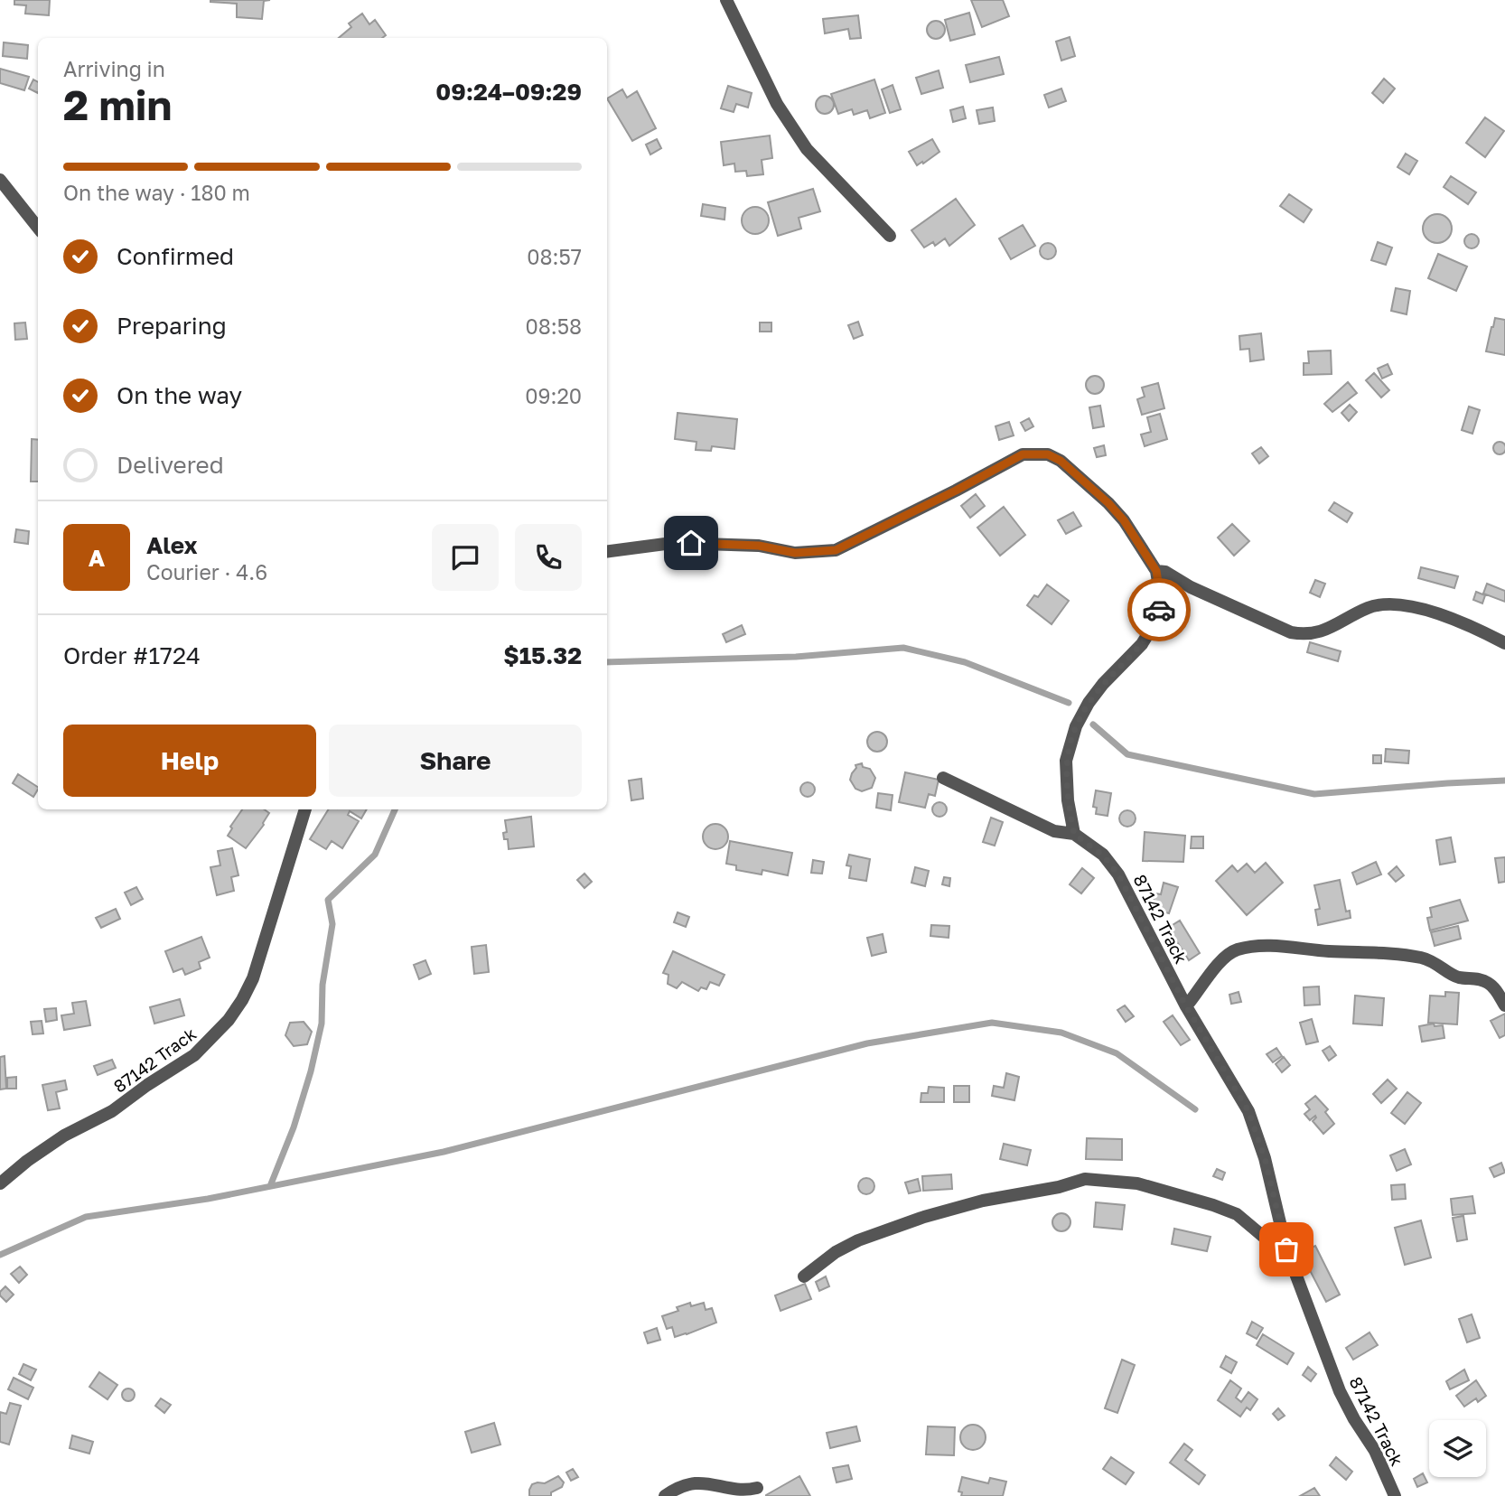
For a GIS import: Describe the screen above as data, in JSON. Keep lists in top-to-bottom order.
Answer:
{
  "streets": {
    "street": ["87142 Track"]
  },
  "page": {
    "heading": ["2 min", "Arriving in", "09:24–09:29"],
    "panel": [
      "Alex",
      "Courier · 4.6",
      "Order #1724",
      "$15.32"
    ],
    "bar": "On the way · 180 m",
    "list": [
      ["Confirmed", "08:57"],
      ["Preparing", "08:58"],
      ["On the way", "09:20"],
      "Delivered"
    ],
    "round": "A",
    "buttons": ["Help", "Share"]
  }
}
